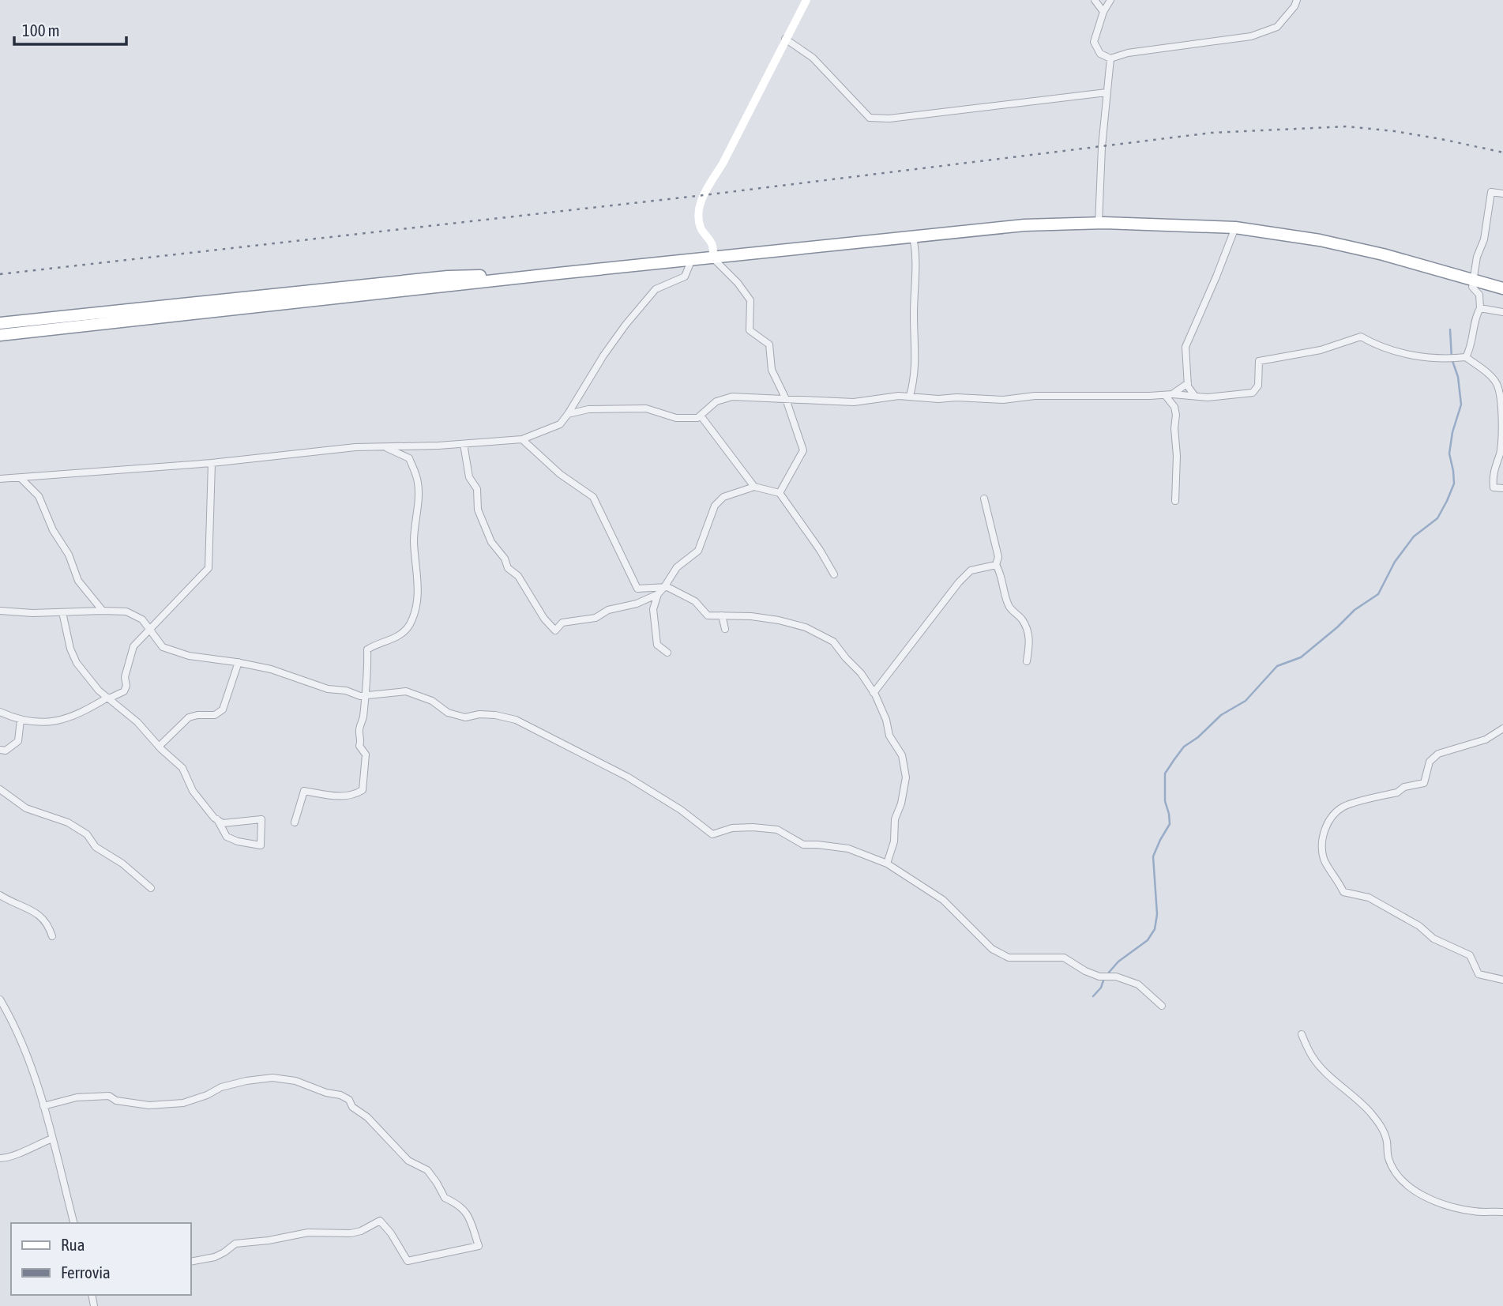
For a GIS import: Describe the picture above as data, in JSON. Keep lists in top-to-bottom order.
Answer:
{
  "legend": ["Rua", "Ferrovia"],
  "scale_bar": "100 m"
}
